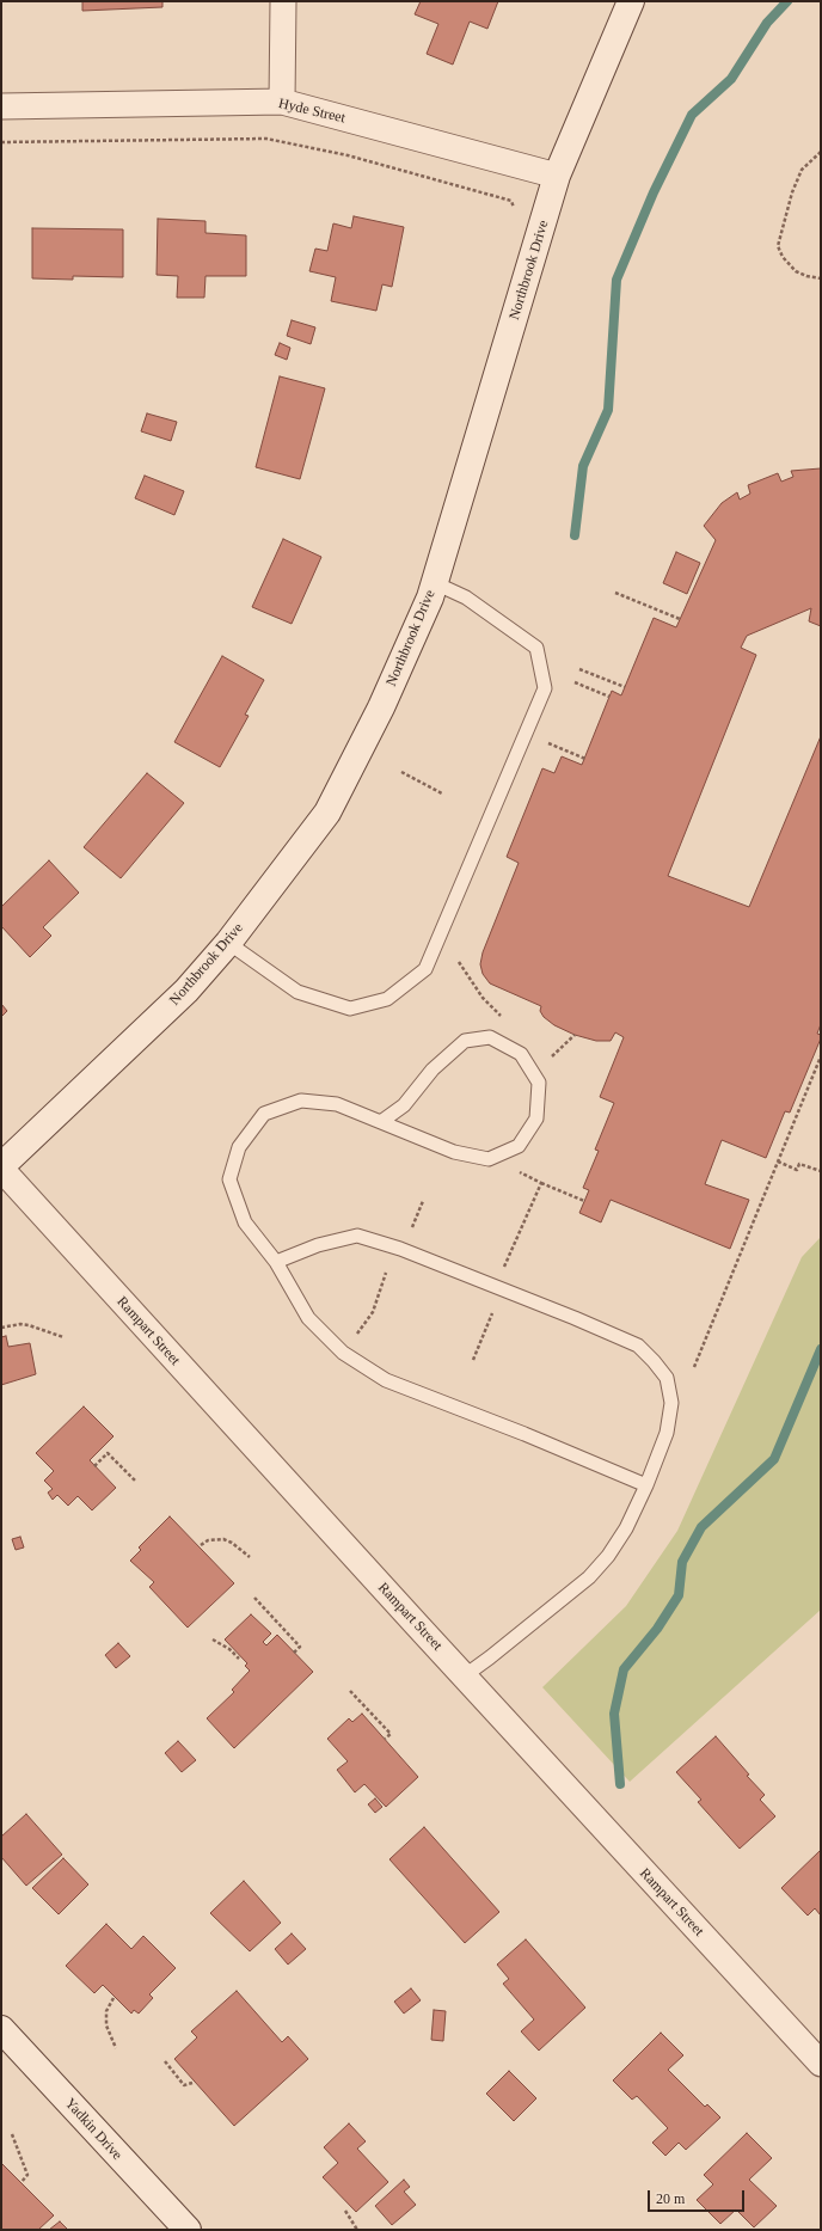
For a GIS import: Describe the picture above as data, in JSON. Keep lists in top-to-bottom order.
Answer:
{
  "streets": {
    "street": [
      "Hyde Street",
      "Northbrook Drive",
      "Rampart Street",
      "Yadkin Drive"
    ]
  },
  "crossings": [
    ["Hyde Street", "Northbrook Drive"],
    ["Northbrook Drive", "Rampart Street"]
  ],
  "scale_bar": "20 m"
}
